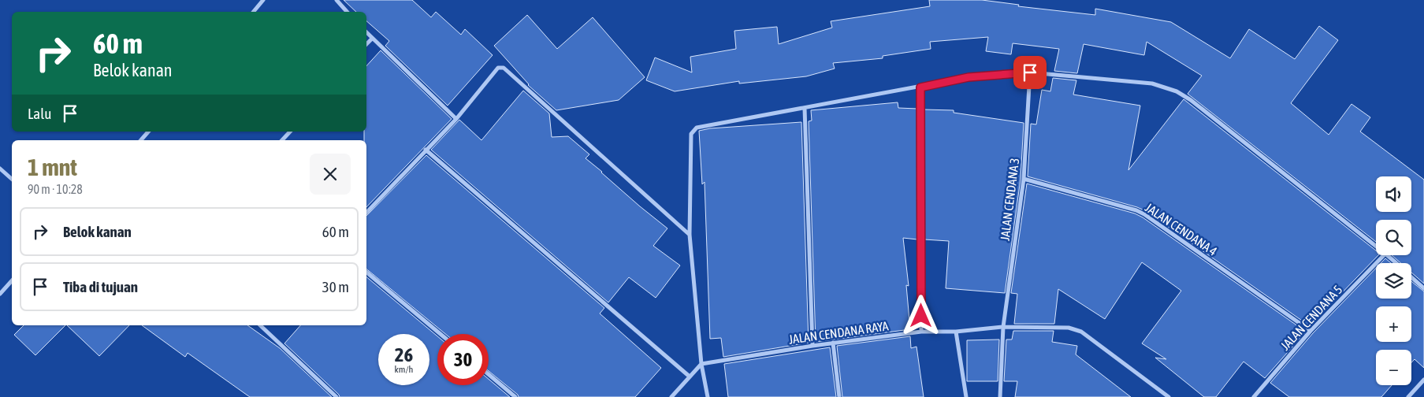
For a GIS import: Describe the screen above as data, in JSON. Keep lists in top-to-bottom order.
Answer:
{
  "streets": {
    "street": [
      "JALAN CENDANA 3",
      "JALAN CENDANA 4",
      "JALAN CENDANA 5",
      "JALAN CENDANA RAYA"
    ]
  },
  "crossings": [
    ["JALAN CENDANA 3", "JALAN CENDANA 4"],
    ["JALAN CENDANA 3", "JALAN CENDANA RAYA"],
    ["JALAN CENDANA 4", "JALAN CENDANA 5"]
  ],
  "page": {
    "turn": ["60 m", "Belok kanan"],
    "then": "Lalu",
    "heading": ["1 mnt", "90 m · 10:28"],
    "map_buttons": ["+", "−"],
    "list": [
      {
        "name": "Belok kanan",
        "value": "60 m"
      },
      {
        "name": "Tiba di tujuan",
        "value": "30 m"
      }
    ],
    "speed": "26 km/h",
    "limit": "30"
  }
}
